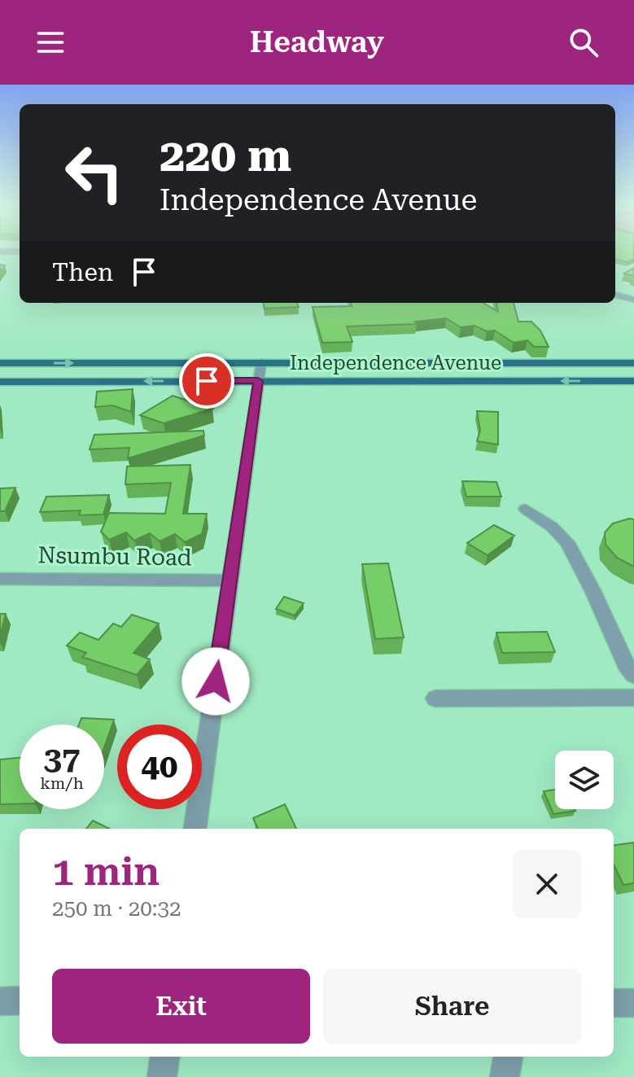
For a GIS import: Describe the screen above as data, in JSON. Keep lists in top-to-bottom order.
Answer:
{
  "streets": {
    "main road": ["Independence Avenue"],
    "street": ["Nsumbu Road"]
  },
  "page": {
    "header": "Headway",
    "turn": ["220 m", "Independence Avenue"],
    "then": "Then",
    "speed": "37 km/h",
    "limit": "40",
    "heading": ["1 min", "250 m · 20:32"],
    "buttons": ["Exit", "Share"]
  }
}
